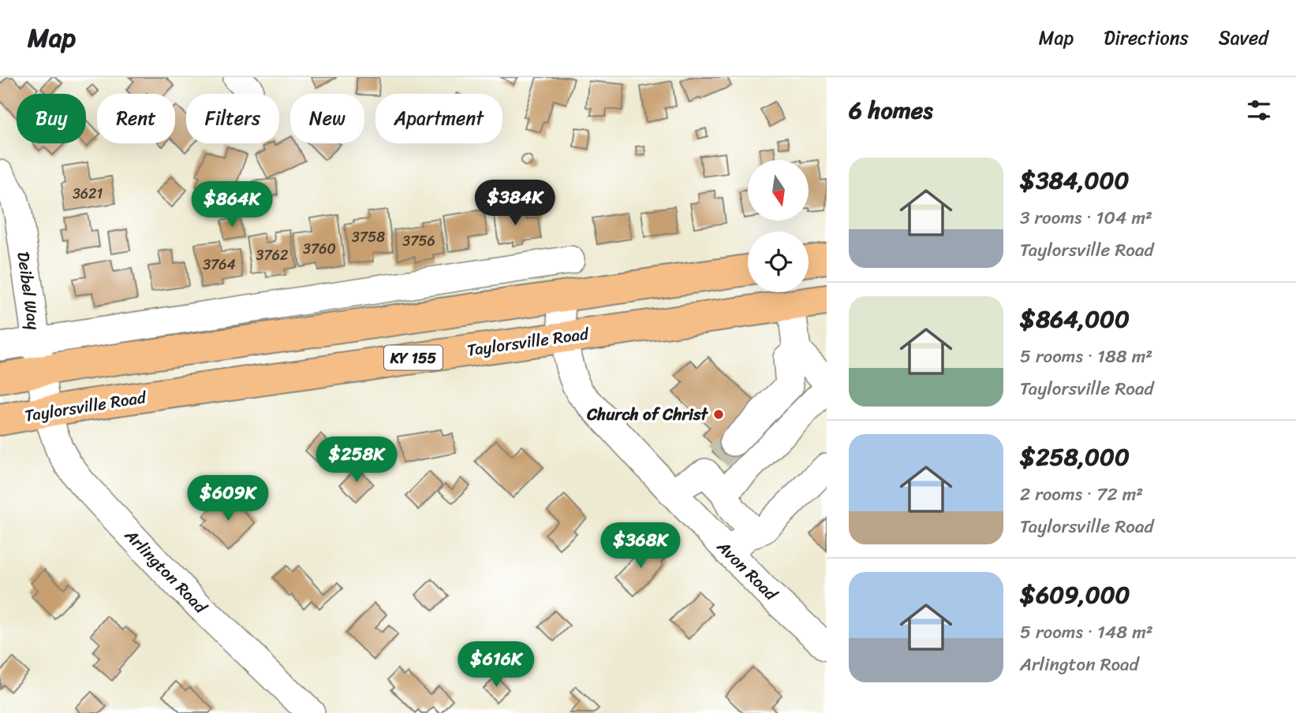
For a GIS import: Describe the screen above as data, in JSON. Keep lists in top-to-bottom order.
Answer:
{
  "streets": {
    "main road": ["Taylorsville Road", "KY 155"],
    "street": ["Deibel Way", "Avon Road", "Arlington Road"]
  },
  "crossings": [
    ["Deibel Way", "Taylorsville Road"],
    ["Deibel Way", "KY 155"],
    ["Deibel Way", "Arlington Road"],
    ["Taylorsville Road", "Avon Road"],
    ["Taylorsville Road", "Arlington Road"],
    ["KY 155", "Avon Road"]
  ],
  "places": ["Church of Christ"],
  "house_numbers": [
    "3621",
    "3758",
    "3756",
    "3760",
    "3762",
    "3764"
  ],
  "north": "bottom",
  "page": {
    "header": "Map",
    "nav": ["Map", "Directions", "Saved"],
    "heading": "6 homes",
    "chip": [
      "Buy",
      "Rent",
      "Filters",
      "New",
      "Apartment"
    ],
    "list": [
      {
        "name": "$384,000",
        "note": "3 rooms · 104 m² · Taylorsville Road"
      },
      {
        "name": "$864,000",
        "note": "5 rooms · 188 m² · Taylorsville Road"
      },
      {
        "name": "$258,000",
        "note": "2 rooms · 72 m² · Taylorsville Road"
      },
      {
        "name": "$609,000",
        "note": "5 rooms · 148 m² · Arlington Road"
      }
    ],
    "price": [
      "$384K",
      "$864K",
      "$258K",
      "$609K",
      "$368K",
      "$616K"
    ]
  }
}
